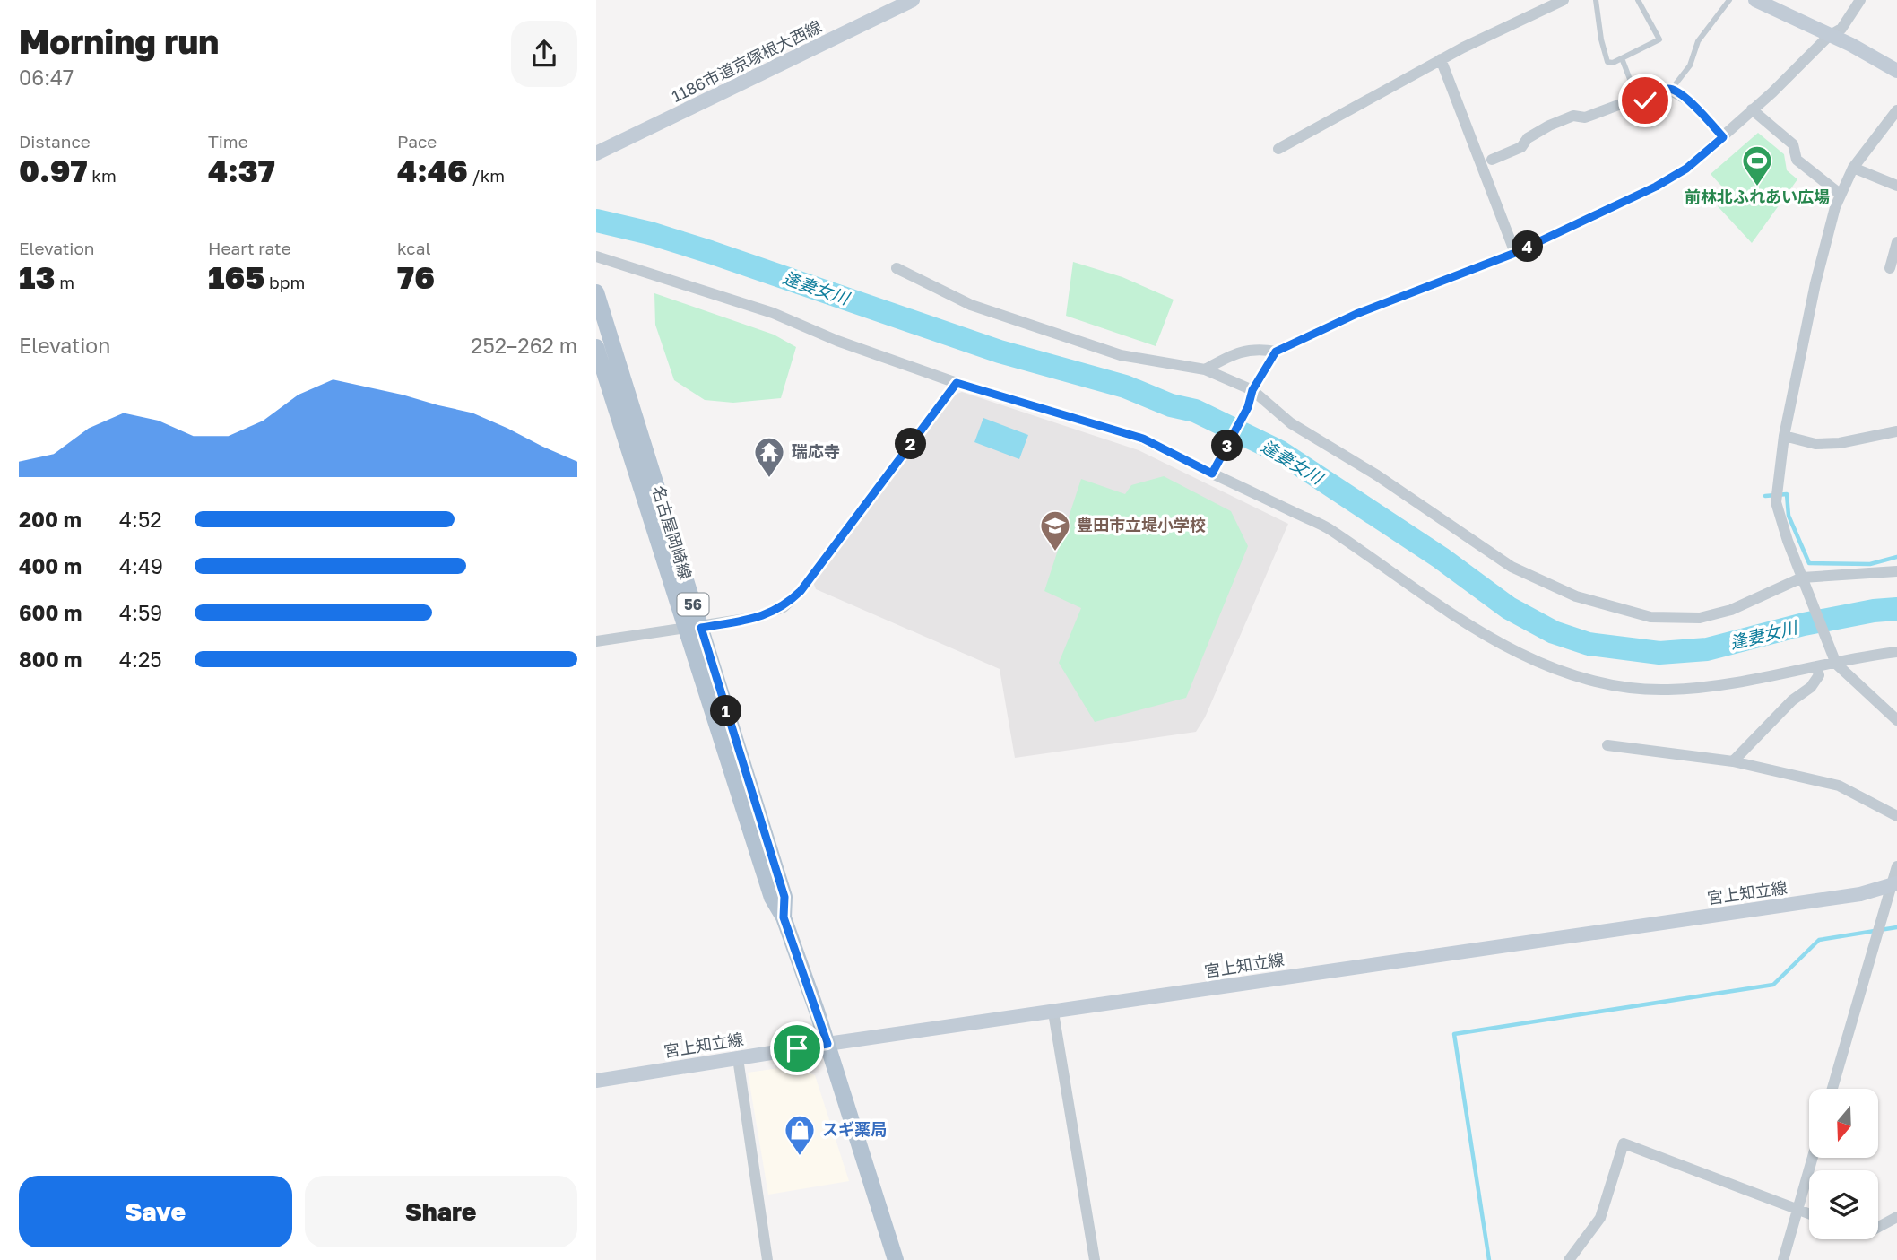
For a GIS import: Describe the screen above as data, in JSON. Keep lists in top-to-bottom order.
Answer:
{
  "streets": {
    "main road": [
      "1186市道京塚根大西線",
      "名古屋岡崎線",
      "56",
      "宮上知立線"
    ]
  },
  "crossings": [
    ["名古屋岡崎線", "宮上知立線"]
  ],
  "water": ["逢妻女川"],
  "places": {
    "sports": ["前林北ふれあい広場"],
    "temple": ["瑞応寺"],
    "school or university": ["豊田市立堤小学校"],
    "shop": ["スギ薬局"]
  },
  "north": "bottom",
  "page": {
    "heading": ["Morning run", "06:47"],
    "stats": [
      ["Distance", "0.97 km"],
      ["Time", "4:37"],
      ["Pace", "4:46 /km"],
      ["Elevation", "13 m"],
      ["Heart rate", "165 bpm"],
      ["kcal", "76"]
    ],
    "pins": [
      "4",
      "2",
      "3",
      "1"
    ],
    "chart": ["Elevation", "252–262 m"],
    "list": [
      {
        "name": "200 m",
        "note": "4:52"
      },
      {
        "name": "400 m",
        "note": "4:49"
      },
      {
        "name": "600 m",
        "note": "4:59"
      },
      {
        "name": "800 m",
        "note": "4:25"
      }
    ],
    "buttons": ["Save", "Share"]
  }
}
